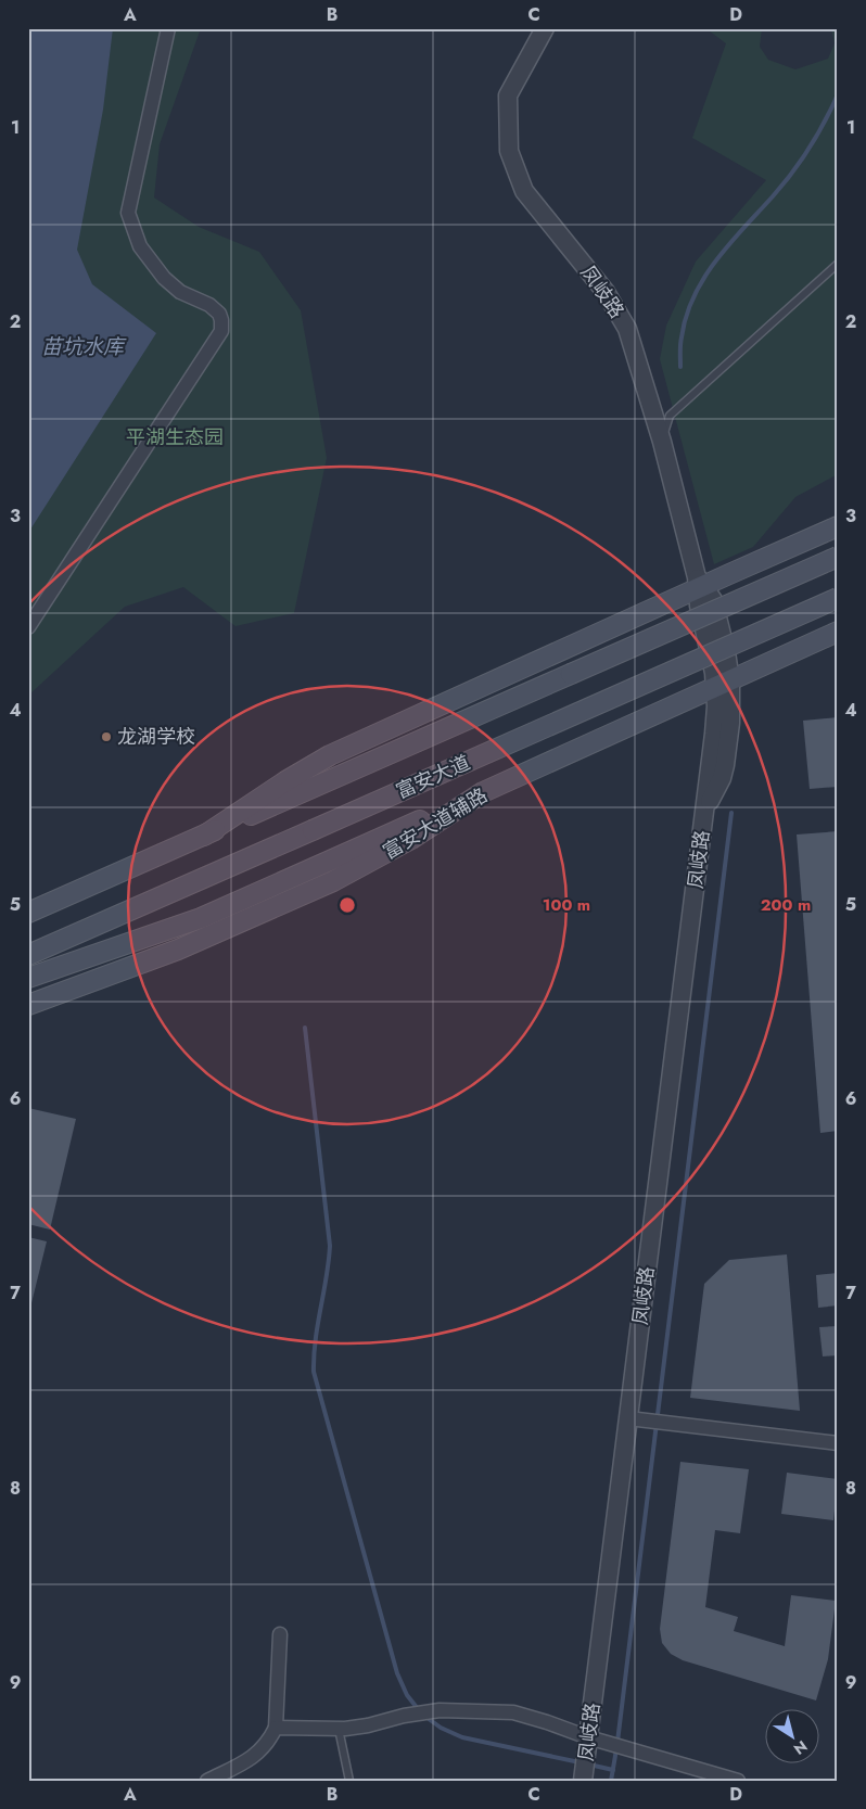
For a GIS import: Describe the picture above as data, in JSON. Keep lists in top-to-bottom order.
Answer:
{
  "streets": {
    "main road": ["富安大道", "富安大道辅路"],
    "street": ["凤岐路"]
  },
  "crossings": [
    ["凤岐路", "富安大道辅路"]
  ],
  "water": ["苗坑水库"],
  "parks": ["平湖生态园"],
  "places": ["龙湖学校"],
  "north": "bottom right",
  "grid": {
    "columns": [
      "A",
      "B",
      "C",
      "D"
    ],
    "rows": [
      "1",
      "2",
      "3",
      "4",
      "5",
      "6",
      "7",
      "8",
      "9"
    ]
  },
  "rings": ["100 m", "200 m"]
}
